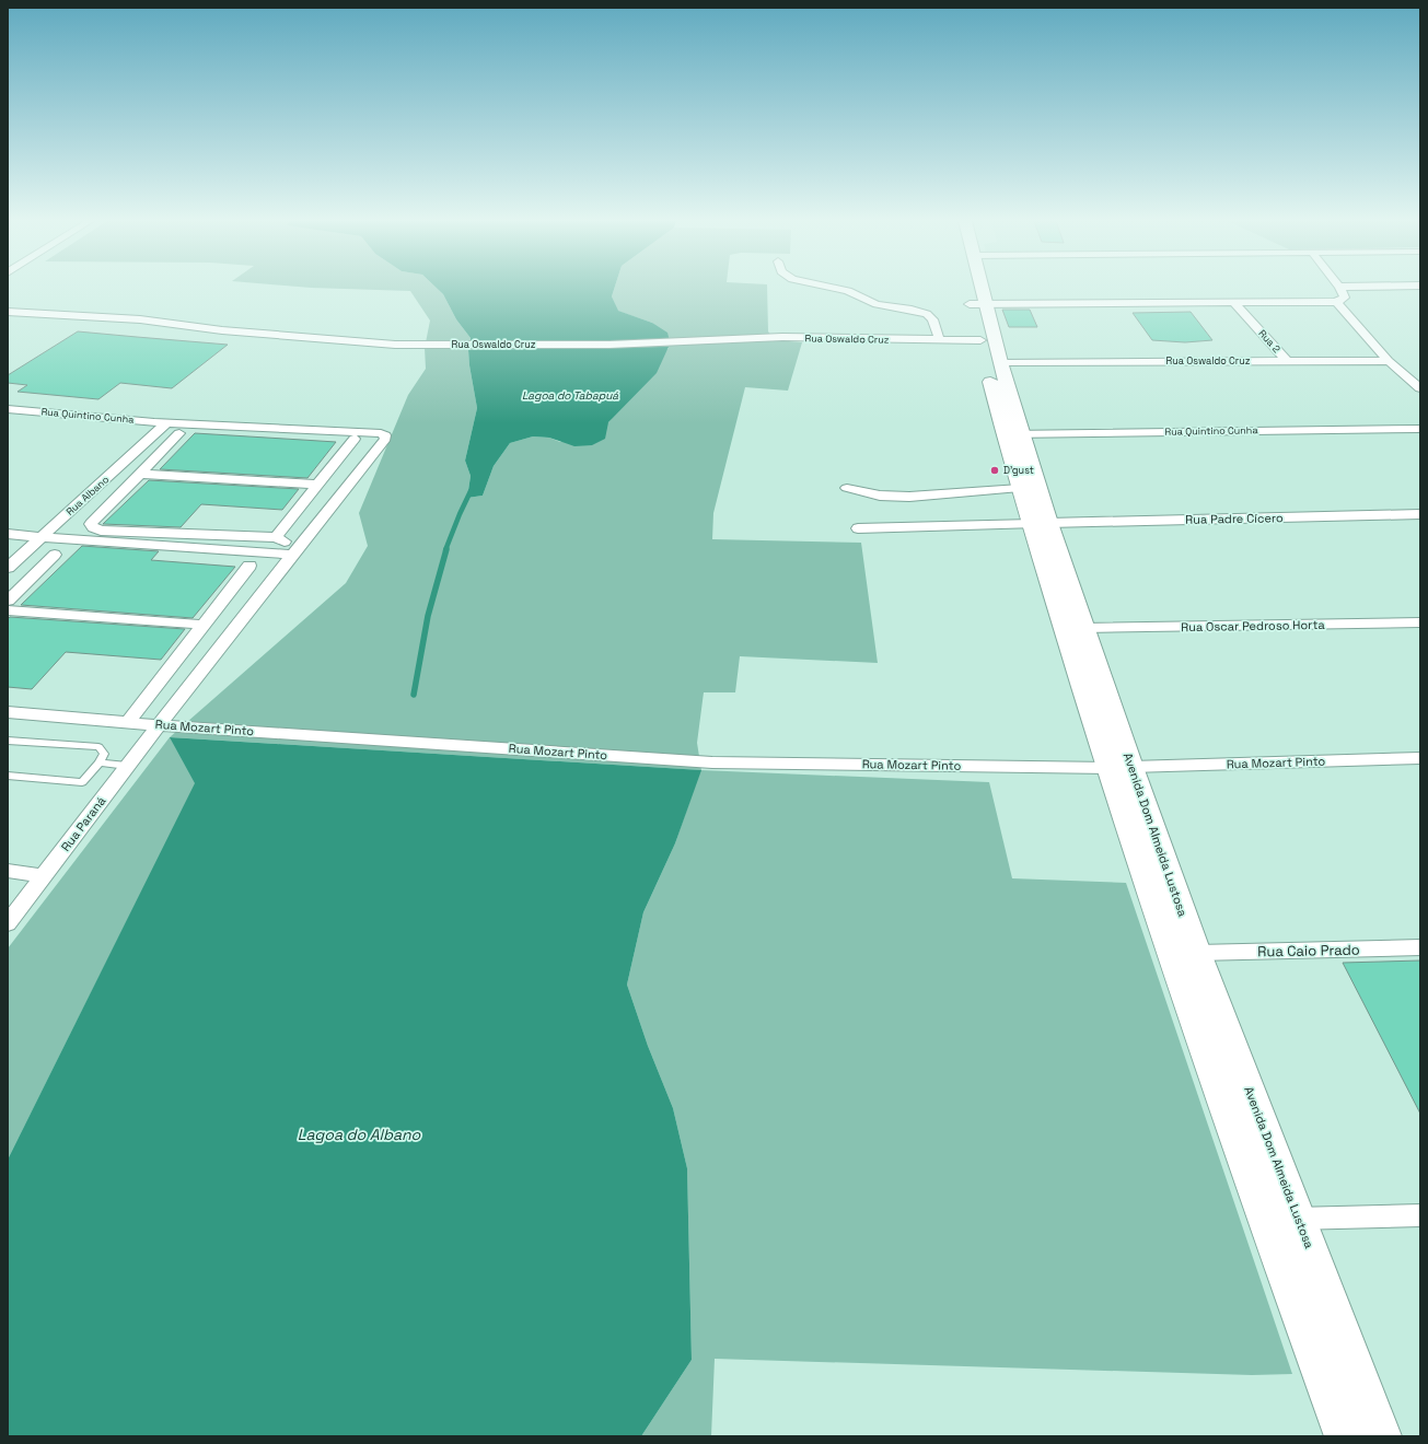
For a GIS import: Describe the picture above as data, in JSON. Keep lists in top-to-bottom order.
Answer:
{
  "streets": {
    "main road": ["Avenida Dom Almeida Lustosa"],
    "street": [
      "Rua Oswaldo Cruz",
      "Rua 2",
      "Rua Quintino Cunha",
      "Rua Albano",
      "Rua Padre Cícero",
      "Rua Oscar Pedroso Horta",
      "Rua Mozart Pinto",
      "Rua Paraná",
      "Rua Caio Prado"
    ]
  },
  "crossings": [
    ["Rua Oswaldo Cruz", "Rua 2"],
    ["Rua Oswaldo Cruz", "Avenida Dom Almeida Lustosa"],
    ["Rua Quintino Cunha", "Rua Albano"],
    ["Rua Quintino Cunha", "Rua Paraná"],
    ["Rua Quintino Cunha", "Avenida Dom Almeida Lustosa"],
    ["Rua Padre Cícero", "Avenida Dom Almeida Lustosa"],
    ["Rua Oscar Pedroso Horta", "Avenida Dom Almeida Lustosa"],
    ["Rua Mozart Pinto", "Rua Paraná"],
    ["Rua Mozart Pinto", "Avenida Dom Almeida Lustosa"],
    ["Avenida Dom Almeida Lustosa", "Rua Caio Prado"]
  ],
  "water": ["Lagoa do Tabapuá", "Lagoa do Albano"],
  "places": ["D'gust"]
}
